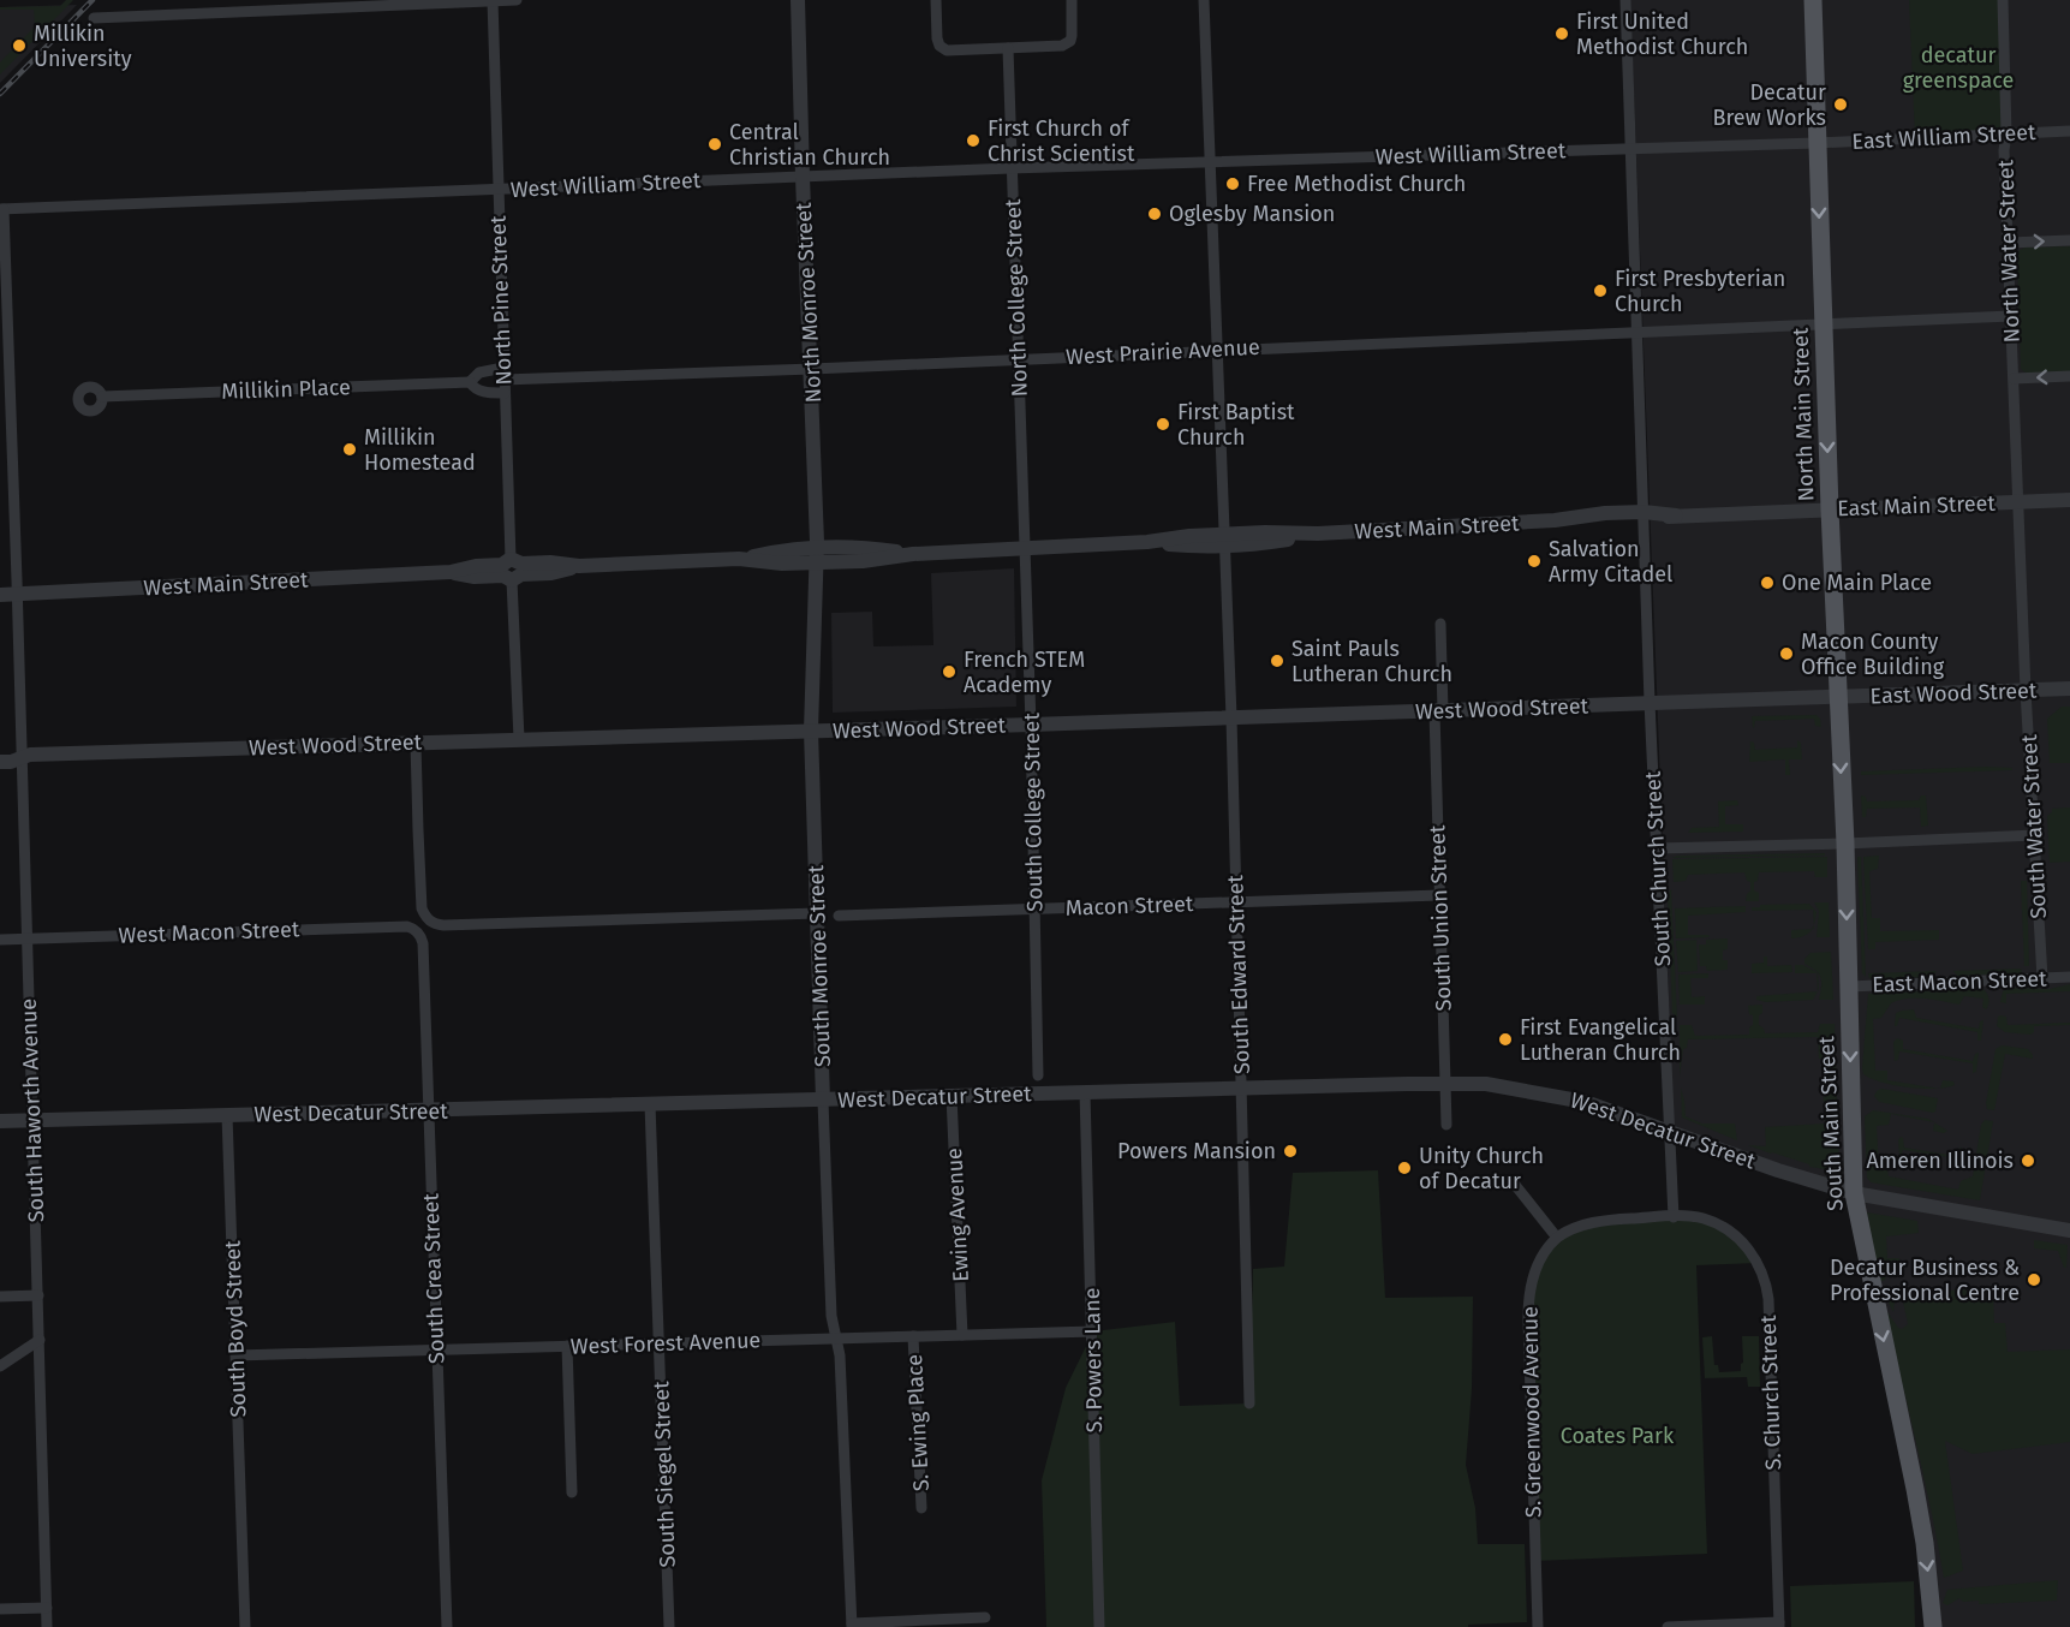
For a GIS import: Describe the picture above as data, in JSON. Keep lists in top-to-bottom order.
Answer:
{
  "streets": {
    "main road": ["North Main Street", "South Main Street"],
    "street": [
      "East William Street",
      "West William Street",
      "North Water Street",
      "North College Street",
      "North Pine Street",
      "North Monroe Street",
      "West Prairie Avenue",
      "Millikin Place",
      "East Main Street",
      "West Main Street",
      "East Wood Street",
      "West Wood Street",
      "South College Street",
      "South Water Street",
      "South Church Street",
      "Macon Street",
      "South Union Street",
      "West Macon Street",
      "South Monroe Street",
      "South Edward Street",
      "East Macon Street",
      "West Decatur Street",
      "South Haworth Avenue",
      "Ewing Avenue",
      "South Crea Street",
      "South Boyd Street",
      "West Forest Avenue",
      "S. Powers Lane",
      "S. Church Street",
      "S. Greenwood Avenue",
      "S. Ewing Place",
      "South Siegel Street"
    ]
  },
  "crossings": [
    ["East William Street", "West William Street"],
    ["East William Street", "North Water Street"],
    ["East William Street", "North Main Street"],
    ["West William Street", "North College Street"],
    ["West William Street", "North Pine Street"],
    ["West William Street", "North Monroe Street"],
    ["West William Street", "North Main Street"],
    ["West William Street", "South Church Street"],
    ["West William Street", "South Edward Street"],
    ["West William Street", "South Haworth Avenue"],
    ["North Water Street", "West Prairie Avenue"],
    ["North Water Street", "East Main Street"],
    ["North Water Street", "South Water Street"],
    ["North College Street", "West Prairie Avenue"],
    ["North College Street", "West Main Street"],
    ["North College Street", "South College Street"],
    ["North Pine Street", "West Prairie Avenue"],
    ["North Pine Street", "Millikin Place"],
    ["North Pine Street", "West Main Street"],
    ["North Pine Street", "West Wood Street"],
    ["North Monroe Street", "West Prairie Avenue"],
    ["North Monroe Street", "West Main Street"],
    ["North Monroe Street", "South Monroe Street"],
    ["West Prairie Avenue", "Millikin Place"],
    ["West Prairie Avenue", "North Main Street"],
    ["West Prairie Avenue", "South Church Street"],
    ["West Prairie Avenue", "South Edward Street"],
    ["North Main Street", "East Main Street"],
    ["North Main Street", "East Wood Street"],
    ["North Main Street", "West Wood Street"],
    ["North Main Street", "South Main Street"],
    ["East Main Street", "West Main Street"],
    ["East Main Street", "South Water Street"],
    ["West Main Street", "South College Street"],
    ["West Main Street", "South Church Street"],
    ["West Main Street", "South Monroe Street"],
    ["West Main Street", "South Edward Street"],
    ["West Main Street", "South Haworth Avenue"],
    ["East Wood Street", "West Wood Street"],
    ["East Wood Street", "South Water Street"],
    ["East Wood Street", "South Main Street"],
    ["West Wood Street", "South College Street"],
    ["West Wood Street", "South Church Street"],
    ["West Wood Street", "South Union Street"],
    ["West Wood Street", "South Monroe Street"],
    ["West Wood Street", "South Edward Street"],
    ["West Wood Street", "South Haworth Avenue"],
    ["West Wood Street", "South Main Street"],
    ["South College Street", "Macon Street"],
    ["South Water Street", "East Macon Street"],
    ["South Church Street", "West Decatur Street"],
    ["South Church Street", "S. Church Street"],
    ["Macon Street", "South Union Street"],
    ["Macon Street", "South Edward Street"],
    ["South Union Street", "West Decatur Street"],
    ["West Macon Street", "South Haworth Avenue"],
    ["West Macon Street", "South Crea Street"],
    ["South Monroe Street", "West Decatur Street"],
    ["South Monroe Street", "West Forest Avenue"],
    ["South Edward Street", "West Decatur Street"],
    ["East Macon Street", "South Main Street"],
    ["West Decatur Street", "South Haworth Avenue"],
    ["West Decatur Street", "South Main Street"],
    ["West Decatur Street", "Ewing Avenue"],
    ["West Decatur Street", "South Crea Street"],
    ["West Decatur Street", "South Boyd Street"],
    ["West Decatur Street", "S. Powers Lane"],
    ["West Decatur Street", "South Siegel Street"],
    ["Ewing Avenue", "West Forest Avenue"],
    ["South Crea Street", "West Forest Avenue"],
    ["South Boyd Street", "West Forest Avenue"],
    ["West Forest Avenue", "S. Powers Lane"],
    ["West Forest Avenue", "S. Ewing Place"],
    ["West Forest Avenue", "South Siegel Street"]
  ],
  "one_way": ["North Main Street", "South Main Street"],
  "parks": ["decatur greenspace", "Coates Park"],
  "places": [
    "First United Methodist Church",
    "Millikin University",
    "Decatur Brew Works",
    "First Church of Christ Scientist",
    "Central Christian Church",
    "Free Methodist Church",
    "Oglesby Mansion",
    "First Presbyterian Church",
    "First Baptist Church",
    "Millikin Homestead",
    "Salvation Army Citadel",
    "One Main Place",
    "Macon County Office Building",
    "Saint Pauls Lutheran Church",
    "French STEM Academy",
    "First Evangelical Lutheran Church",
    "Powers Mansion",
    "Ameren Illinois",
    "Unity Church of Decatur",
    "Decatur Business & Professional Centre"
  ]
}
